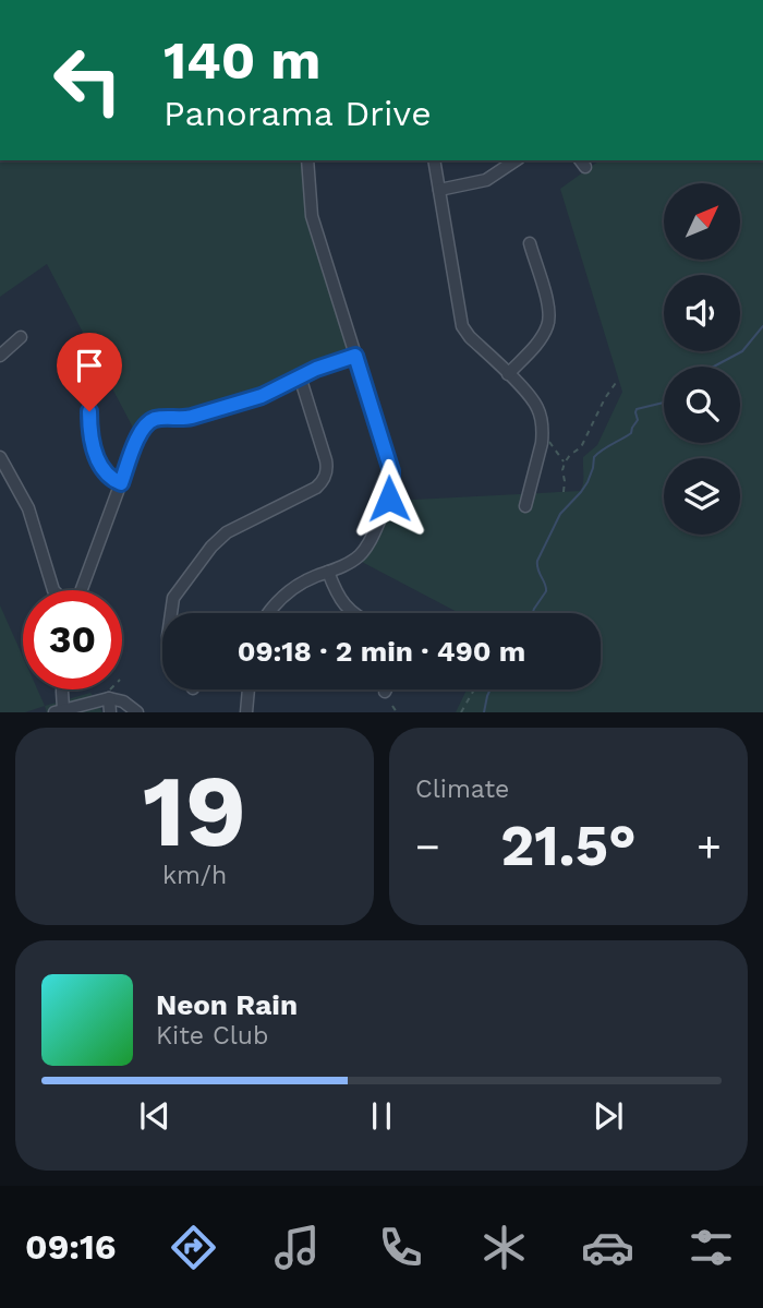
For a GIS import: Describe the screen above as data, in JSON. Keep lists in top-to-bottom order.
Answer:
{
  "north": "top right",
  "page": {
    "turn": ["140 m", "Panorama Drive"],
    "limit": "30",
    "trip": "09:18 · 2 min · 490 m",
    "tile": [
      ["19", "km/h"],
      "Climate"
    ],
    "heat": ["−", "21.5°", "+"],
    "song": ["Neon Rain", "Kite Club"],
    "tabs": "09:16"
  }
}
